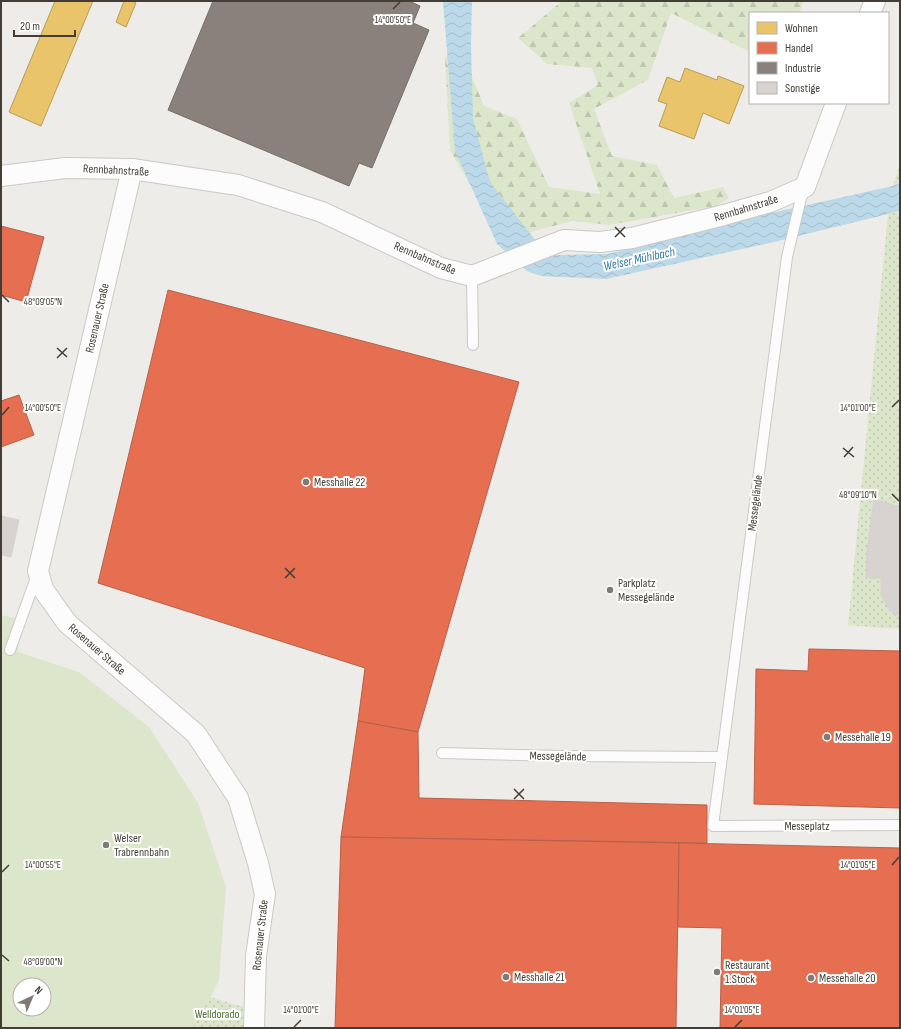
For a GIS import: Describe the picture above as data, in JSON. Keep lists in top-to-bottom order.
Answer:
{
  "streets": {
    "street": ["Rennbahnstraße", "Rosenauer Straße"],
    "lane": ["Messegelände", "Messeplatz"]
  },
  "crossings": [
    ["Rennbahnstraße", "Rosenauer Straße"],
    ["Rennbahnstraße", "Messegelände"],
    ["Messegelände", "Messeplatz"]
  ],
  "water": ["Welser Mühlbach"],
  "parks": ["Welldorado"],
  "places": [
    "Messhalle 22",
    "Parkplatz Messegelände",
    "Messehalle 19",
    "Welser Trabrennbahn",
    "Restaurant 1.Stock",
    "Messhalle 21",
    "Messehalle 20"
  ],
  "legend": [
    "Wohnen",
    "Handel",
    "Industrie",
    "Sonstige"
  ],
  "scale_bar": "20 m",
  "north": "top right",
  "coordinates": [
    "14°00'50\"E",
    "48°09'05\"N",
    "14°01'00\"E",
    "48°09'10\"N",
    "14°01'05\"E",
    "14°00'55\"E",
    "48°09'00\"N"
  ]
}
